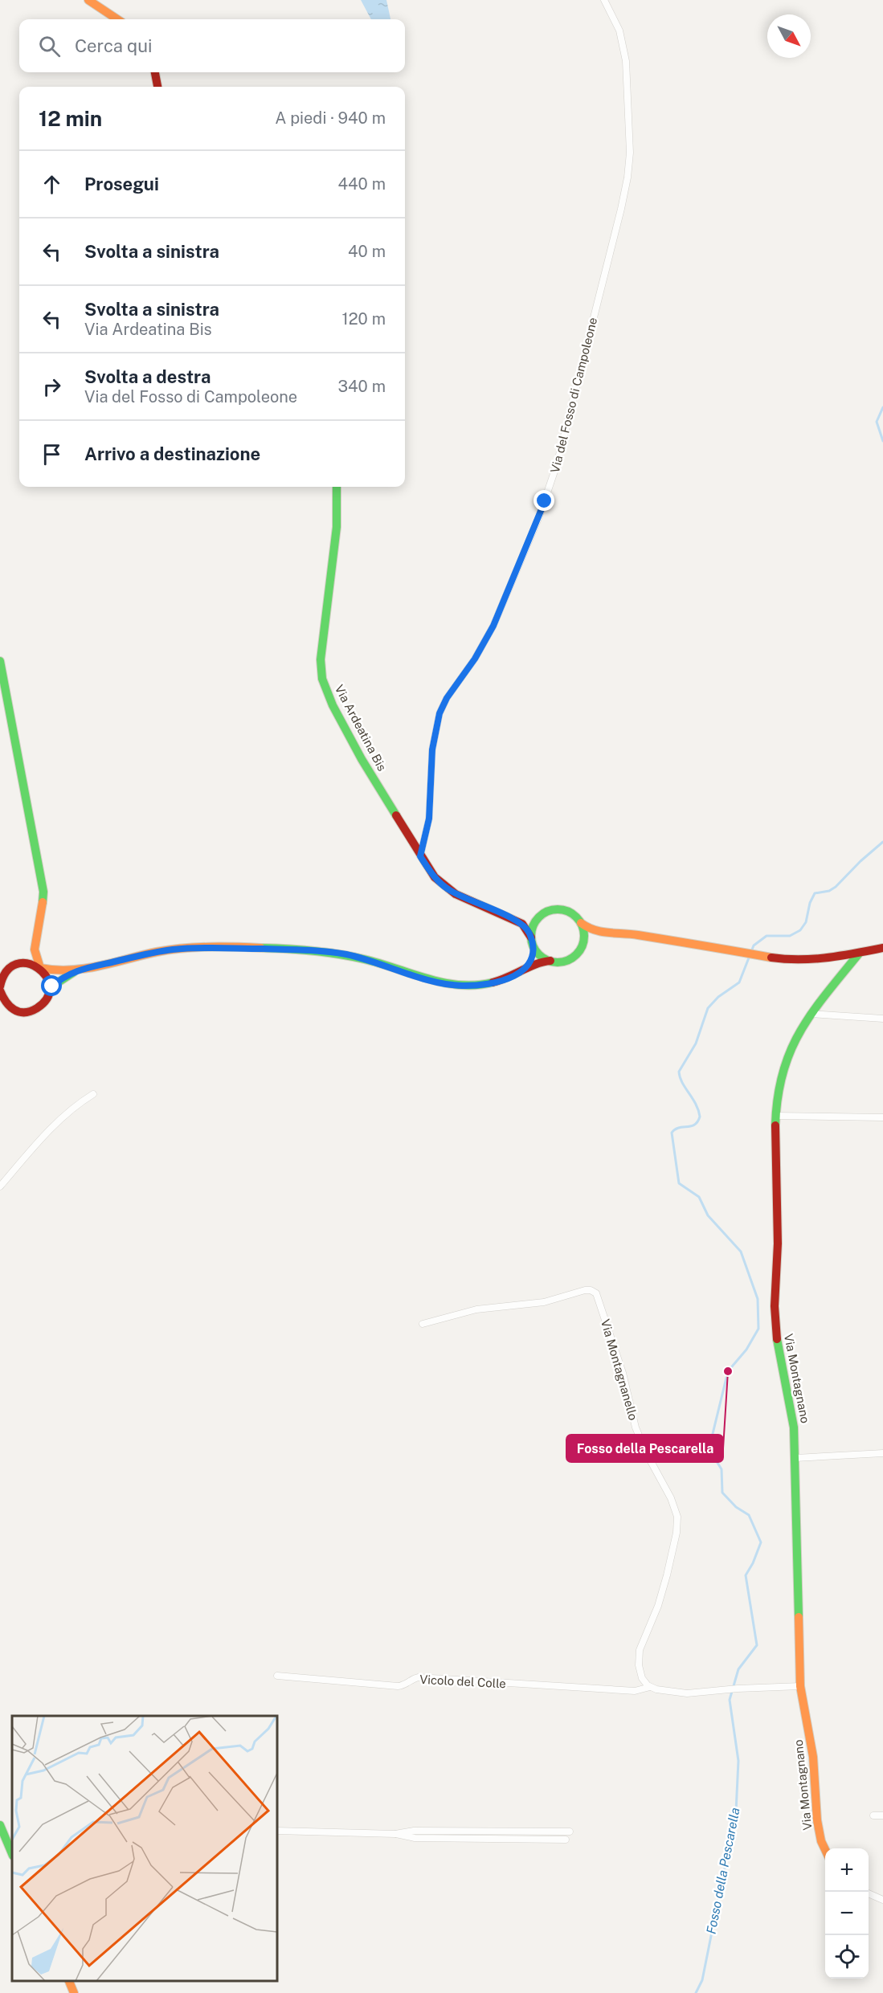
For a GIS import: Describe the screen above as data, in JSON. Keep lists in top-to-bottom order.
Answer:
{
  "streets": {
    "street": [
      "Via del Fosso di Campoleone",
      "Via Ardeatina Bis",
      "Via Montagnanello",
      "Via Montagnano",
      "Vicolo del Colle"
    ]
  },
  "crossings": [
    ["Via del Fosso di Campoleone", "Via Ardeatina Bis"],
    ["Via Montagnanello", "Vicolo del Colle"]
  ],
  "water": ["Fosso della Pescarella"],
  "places": ["Fosso della Pescarella"],
  "north": "bottom right",
  "page": {
    "search": "Cerca qui",
    "heading": ["12 min", "A piedi · 940 m"],
    "list": [
      ["Prosegui", "440 m"],
      ["Svolta a sinistra", "40 m"],
      ["Svolta a sinistra", "Via Ardeatina Bis", "120 m"],
      ["Svolta a destra", "Via del Fosso di Campoleone", "340 m"],
      "Arrivo a destinazione"
    ],
    "map_buttons": ["+", "−"]
  }
}
